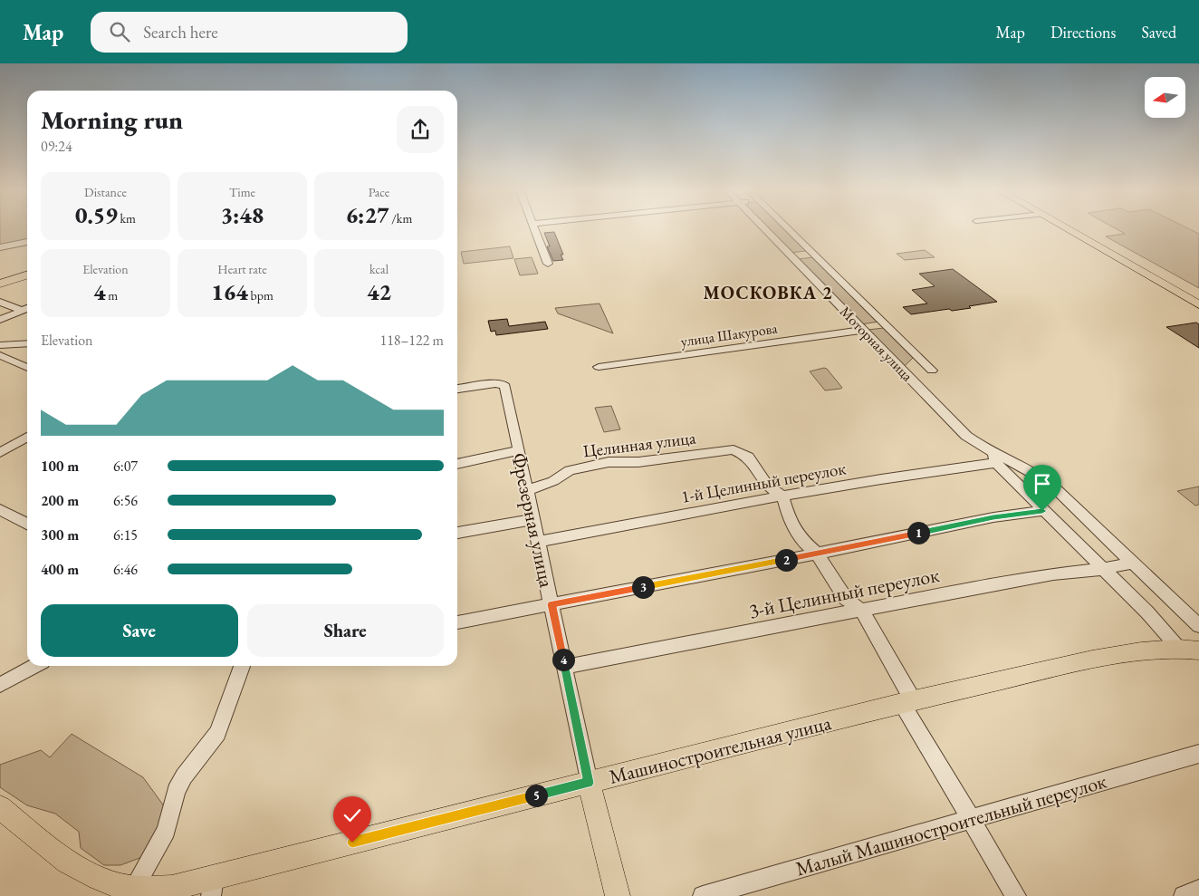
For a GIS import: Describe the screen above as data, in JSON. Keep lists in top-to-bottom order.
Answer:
{
  "streets": {
    "main road": ["Фрезерная улица", "Машиностроительная улица"],
    "street": [
      "улица Шакурова",
      "Моторная улица",
      "Целинная улица",
      "1-й Целинный переулок",
      "3-й Целинный переулок",
      "Малый Машиностроительный переулок"
    ]
  },
  "crossings": [
    ["улица Шакурова", "Моторная улица"],
    ["Моторная улица", "1-й Целинный переулок"],
    ["Моторная улица", "3-й Целинный переулок"],
    ["Моторная улица", "Машиностроительная улица"],
    ["Целинная улица", "1-й Целинный переулок"],
    ["Целинная улица", "Фрезерная улица"],
    ["1-й Целинный переулок", "Фрезерная улица"],
    ["Фрезерная улица", "3-й Целинный переулок"],
    ["Фрезерная улица", "Машиностроительная улица"]
  ],
  "districts": ["МОСКОВКА 2"],
  "north": "left",
  "page": {
    "header": "Map",
    "search": "Search here",
    "nav": ["Map", "Directions", "Saved"],
    "heading": ["Morning run", "09:24"],
    "stats": [
      ["Distance", "0.59 km"],
      ["Time", "3:48"],
      ["Pace", "6:27 /km"],
      ["Elevation", "4 m"],
      ["Heart rate", "164 bpm"],
      ["kcal", "42"]
    ],
    "chart": ["Elevation", "118–122 m"],
    "list": [
      {
        "name": "100 m",
        "note": "6:07"
      },
      {
        "name": "200 m",
        "note": "6:56"
      },
      {
        "name": "300 m",
        "note": "6:15"
      },
      {
        "name": "400 m",
        "note": "6:46"
      }
    ],
    "pins": [
      "1",
      "2",
      "3",
      "4",
      "5"
    ],
    "buttons": ["Save", "Share"]
  }
}
